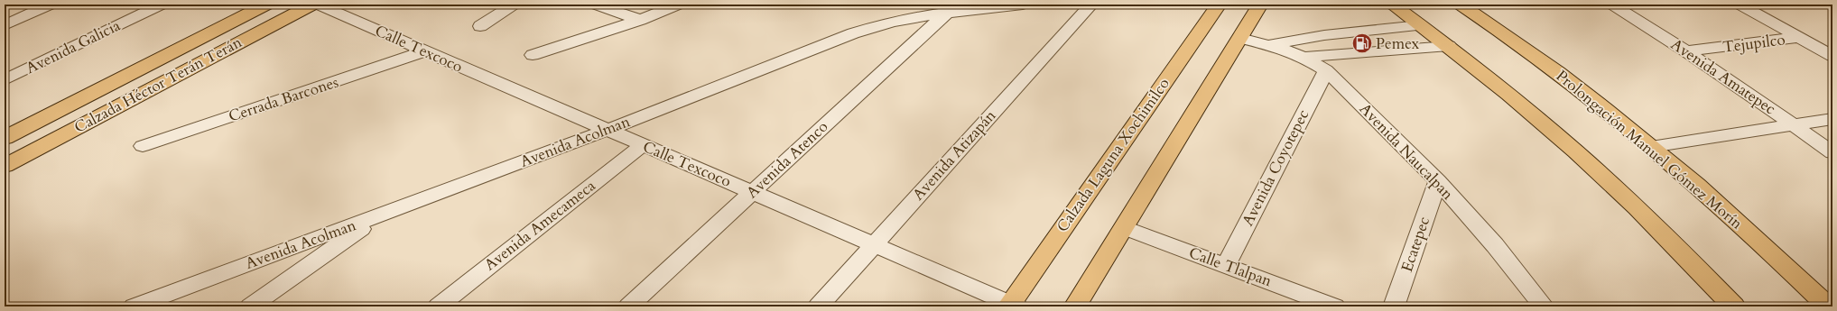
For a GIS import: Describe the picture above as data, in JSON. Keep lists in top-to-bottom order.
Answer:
{
  "streets": {
    "main road": ["Calzada Héctor Terán Terán", "Prolongación Manuel Gómez Morín", "Calzada Laguna Xochimilco"],
    "street": [
      "Tejupilco",
      "Avenida Galicia",
      "Calle Texcoco",
      "Avenida Amatepec",
      "Cerrada Barcones",
      "Avenida Acolman",
      "Avenida Naucalpan",
      "Avenida Atizapán",
      "Avenida Atenco",
      "Avenida Coyotepec",
      "Avenida Amecameca",
      "Ecatepec",
      "Calle Tlalpan"
    ]
  },
  "crossings": [
    ["Tejupilco", "Avenida Amatepec"],
    ["Calle Texcoco", "Cerrada Barcones"],
    ["Calle Texcoco", "Avenida Acolman"],
    ["Calle Texcoco", "Avenida Atizapán"],
    ["Calle Texcoco", "Calzada Laguna Xochimilco"],
    ["Calle Texcoco", "Avenida Atenco"],
    ["Calle Texcoco", "Avenida Amecameca"],
    ["Avenida Acolman", "Avenida Atenco"],
    ["Avenida Naucalpan", "Avenida Coyotepec"],
    ["Avenida Naucalpan", "Ecatepec"],
    ["Avenida Coyotepec", "Calle Tlalpan"]
  ],
  "places": {
    "fuel station": ["Pemex"]
  }
}
